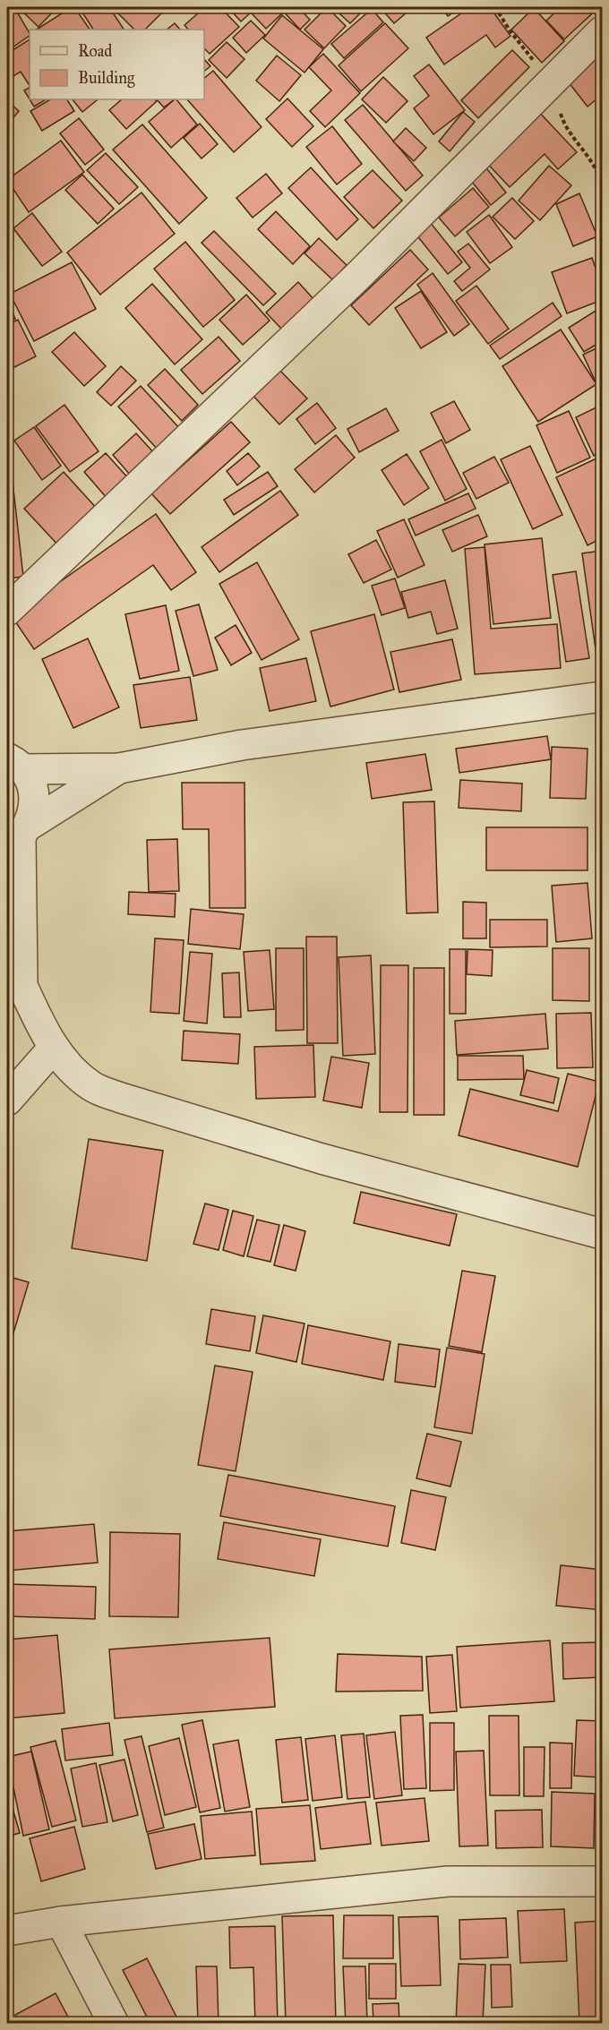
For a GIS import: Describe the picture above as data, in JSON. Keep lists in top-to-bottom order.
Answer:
{
  "legend": ["Road", "Building"]
}
